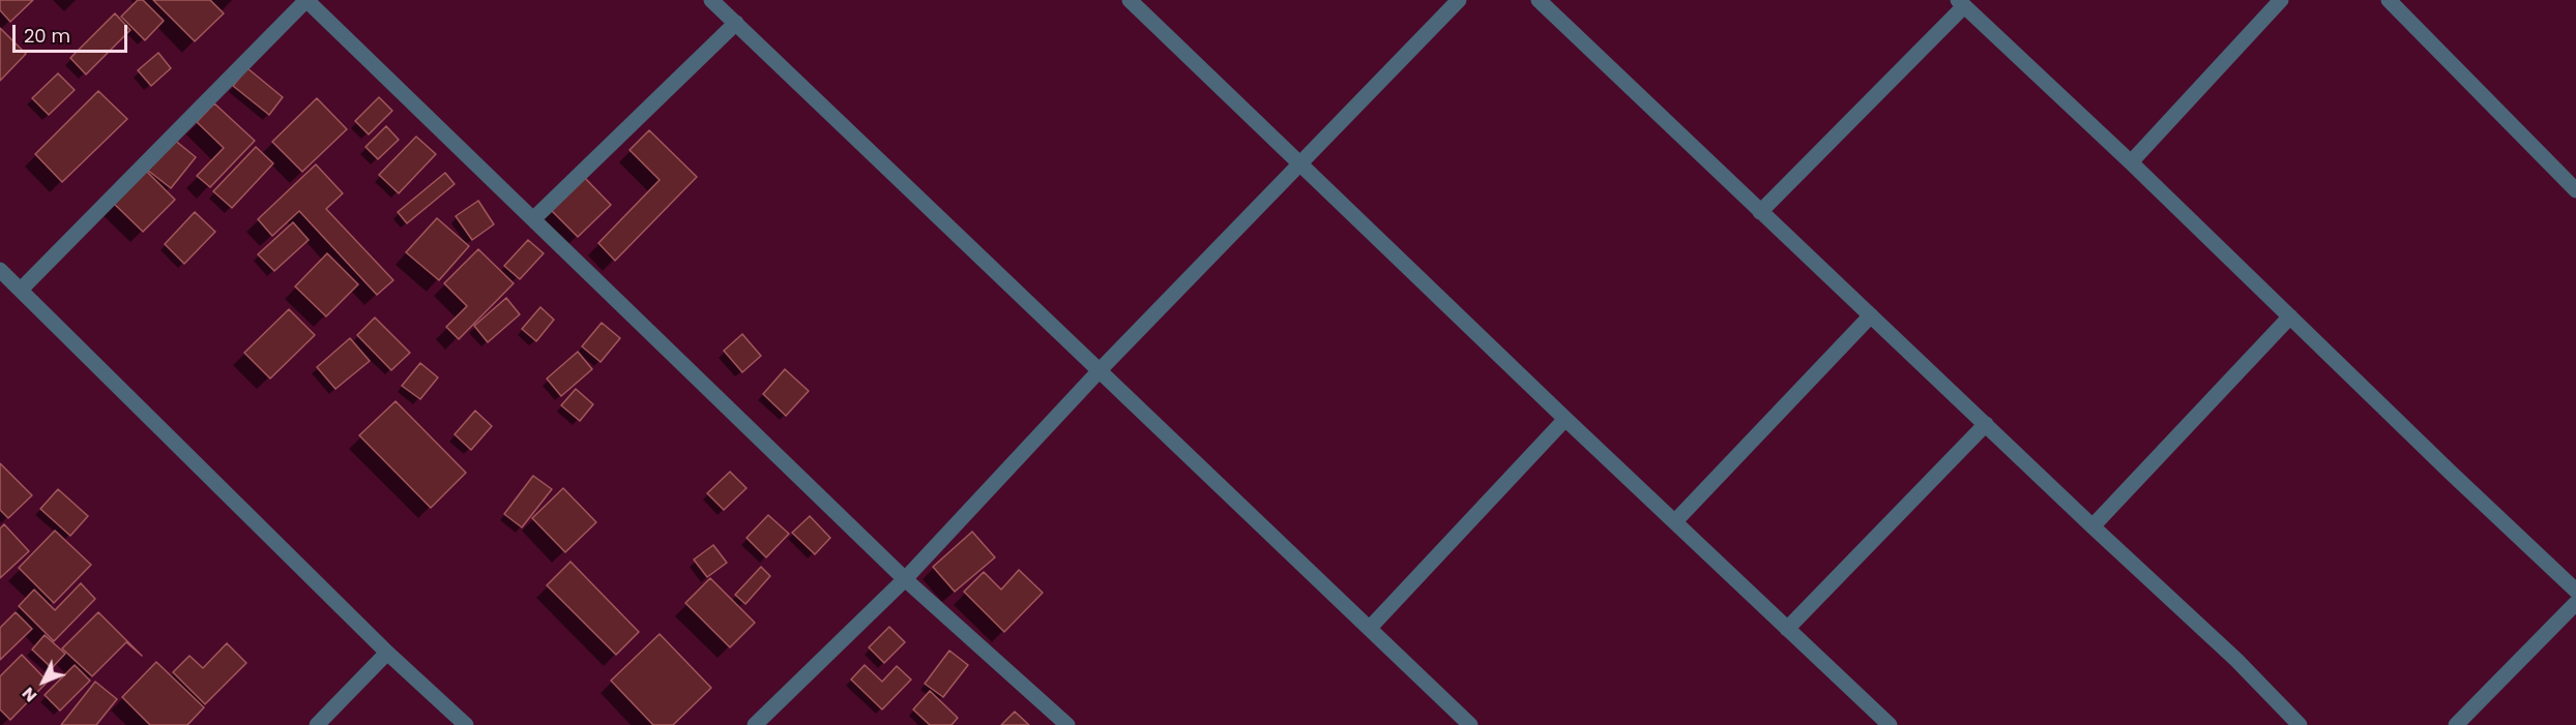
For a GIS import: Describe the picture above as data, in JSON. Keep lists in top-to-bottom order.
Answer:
{
  "scale_bar": "20 m",
  "north": "bottom left"
}
